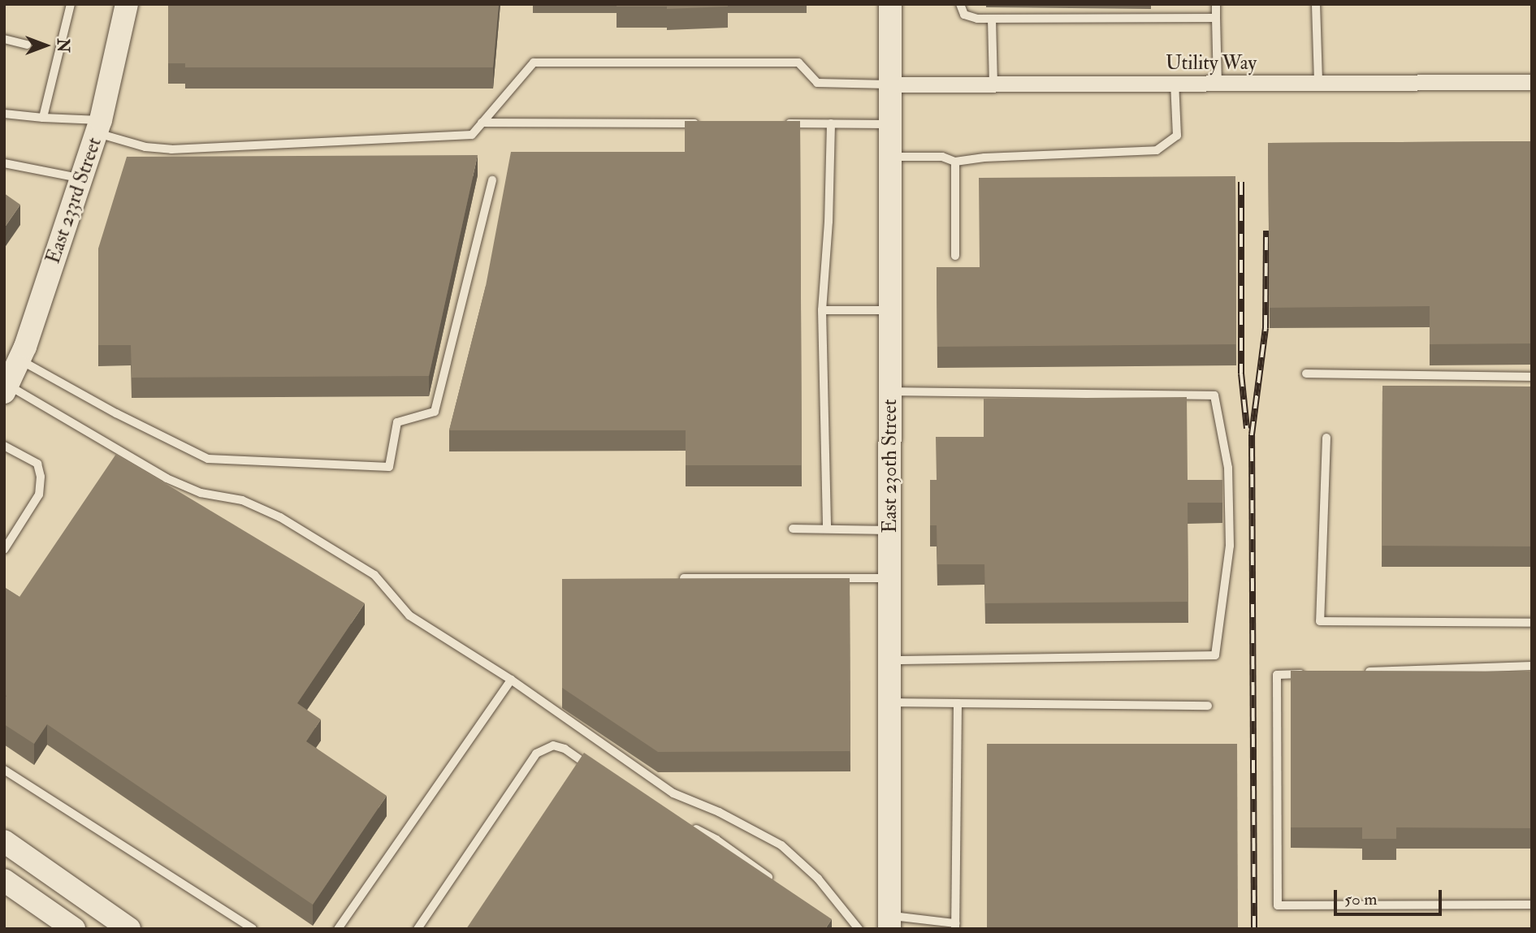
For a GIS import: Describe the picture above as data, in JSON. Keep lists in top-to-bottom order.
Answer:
{
  "streets": {
    "street": ["Utility Way", "East 233rd Street", "East 230th Street"]
  },
  "crossings": [
    ["Utility Way", "East 230th Street"]
  ],
  "scale_bar": "50 m",
  "north": "right"
}
